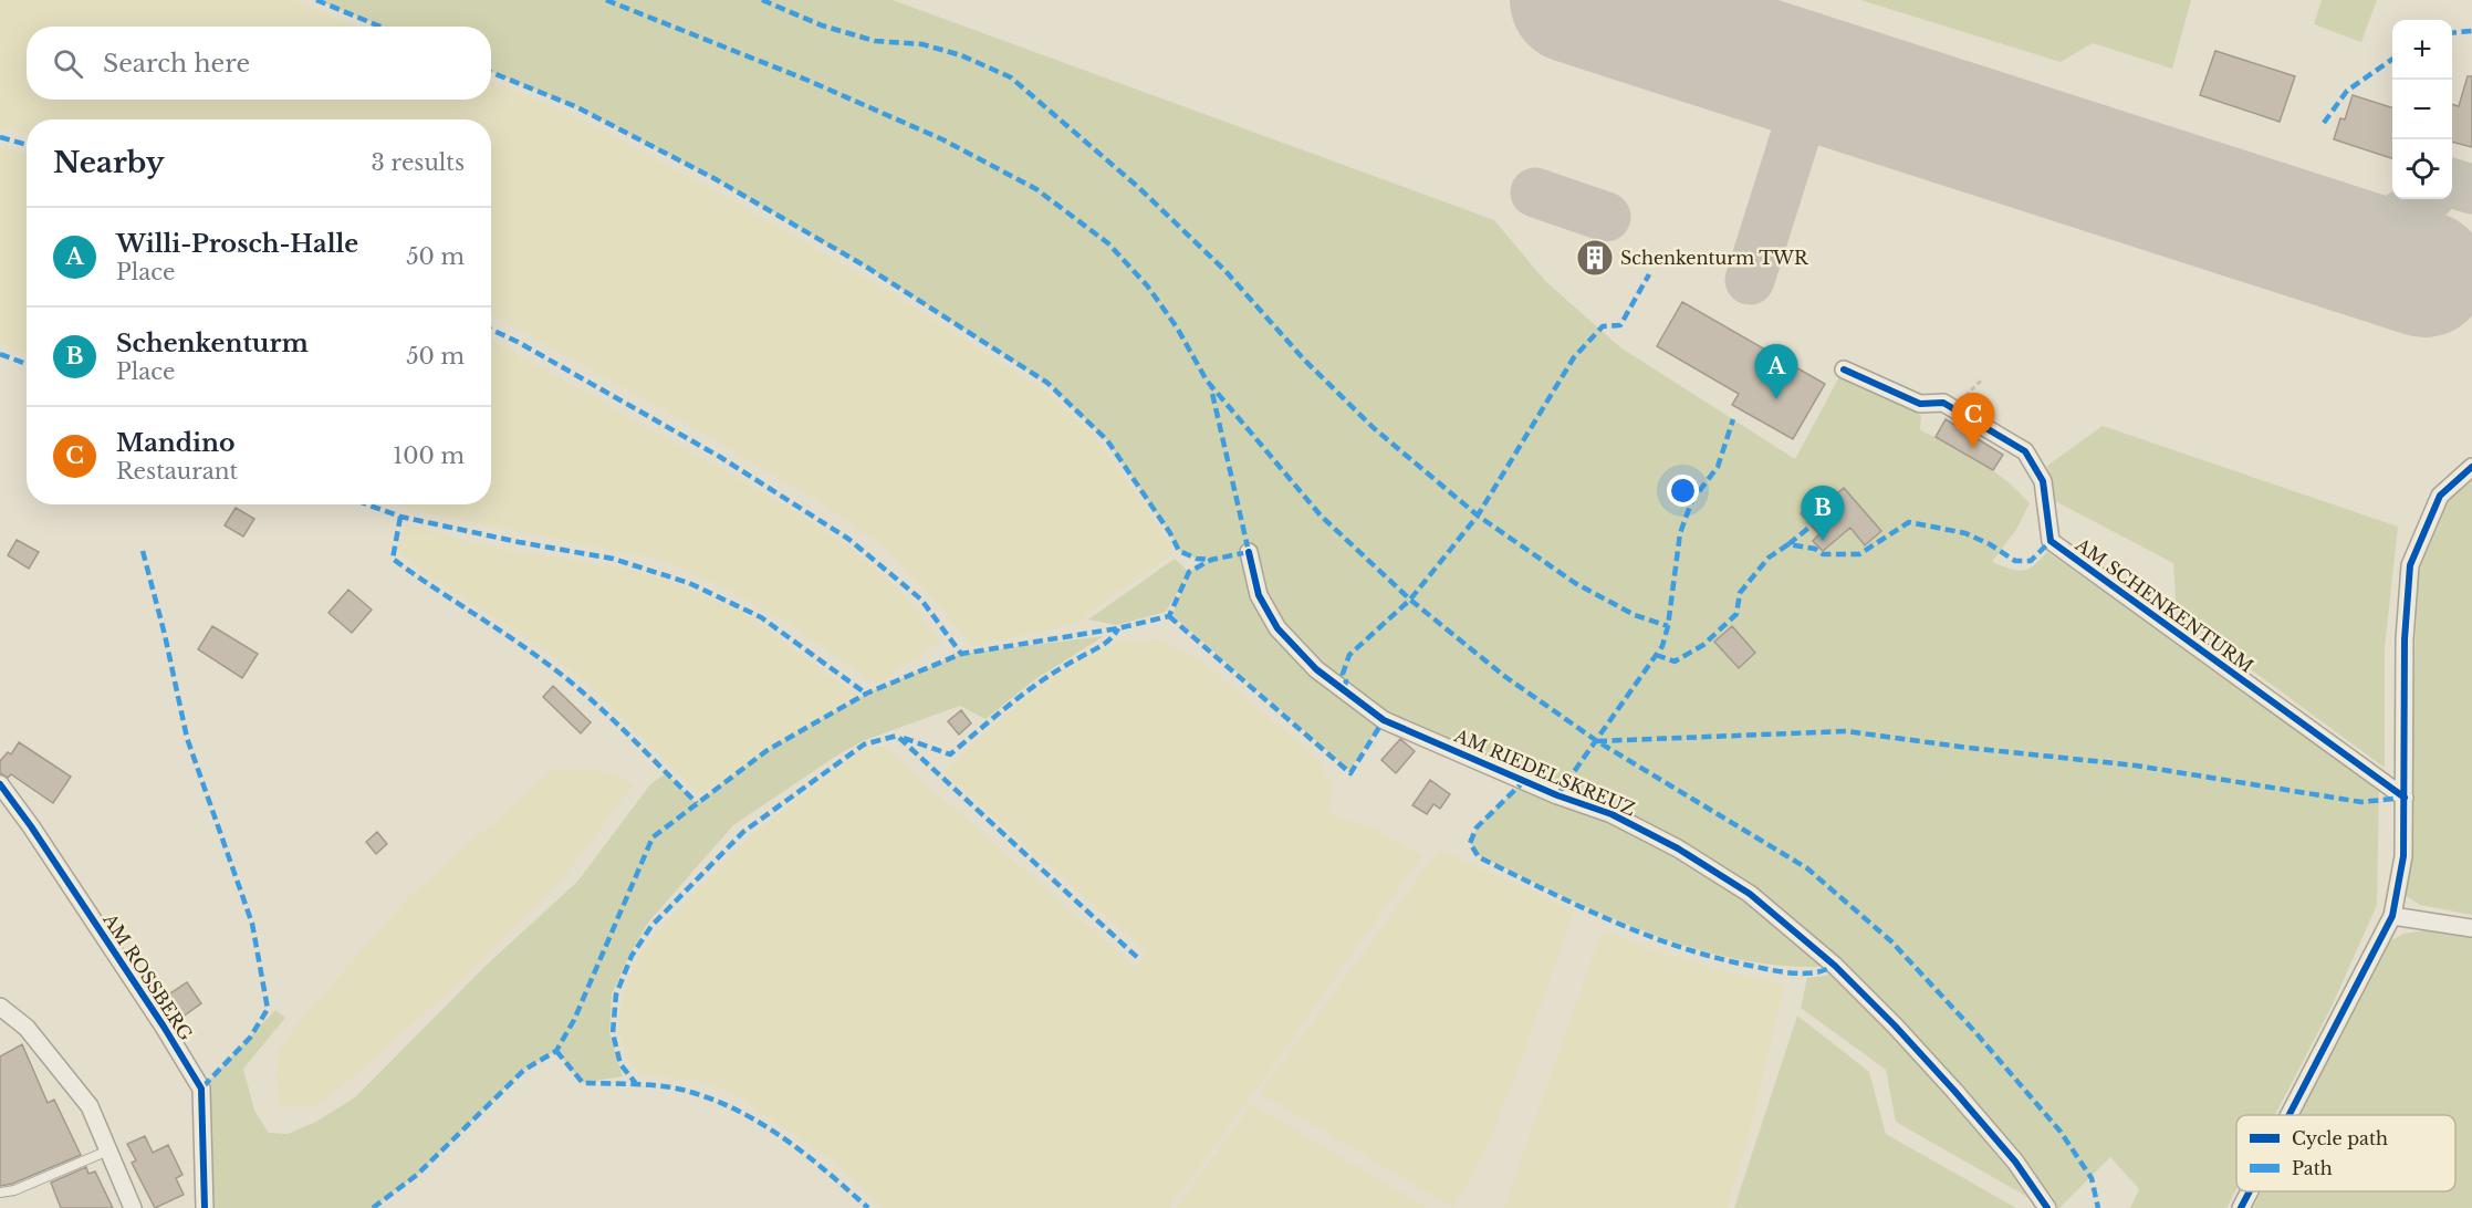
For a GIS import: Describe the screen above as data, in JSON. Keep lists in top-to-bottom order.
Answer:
{
  "streets": {
    "street": ["AM SCHENKENTURM", "AM RIEDELSKREUZ", "AM ROSSBERG"]
  },
  "places": {
    "building": ["Schenkenturm TWR"]
  },
  "legend": ["Cycle path", "Path"],
  "page": {
    "map_buttons": ["+", "−"],
    "search": "Search here",
    "heading": ["Nearby", "3 results"],
    "list": [
      {
        "mark": "A",
        "name": "Willi-Prosch-Halle",
        "note": "Place",
        "value": "50 m"
      },
      {
        "mark": "B",
        "name": "Schenkenturm",
        "note": "Place",
        "value": "50 m"
      },
      {
        "mark": "C",
        "name": "Mandino",
        "note": "Restaurant",
        "value": "100 m"
      }
    ],
    "pins": ["A", "C", "B"]
  }
}
